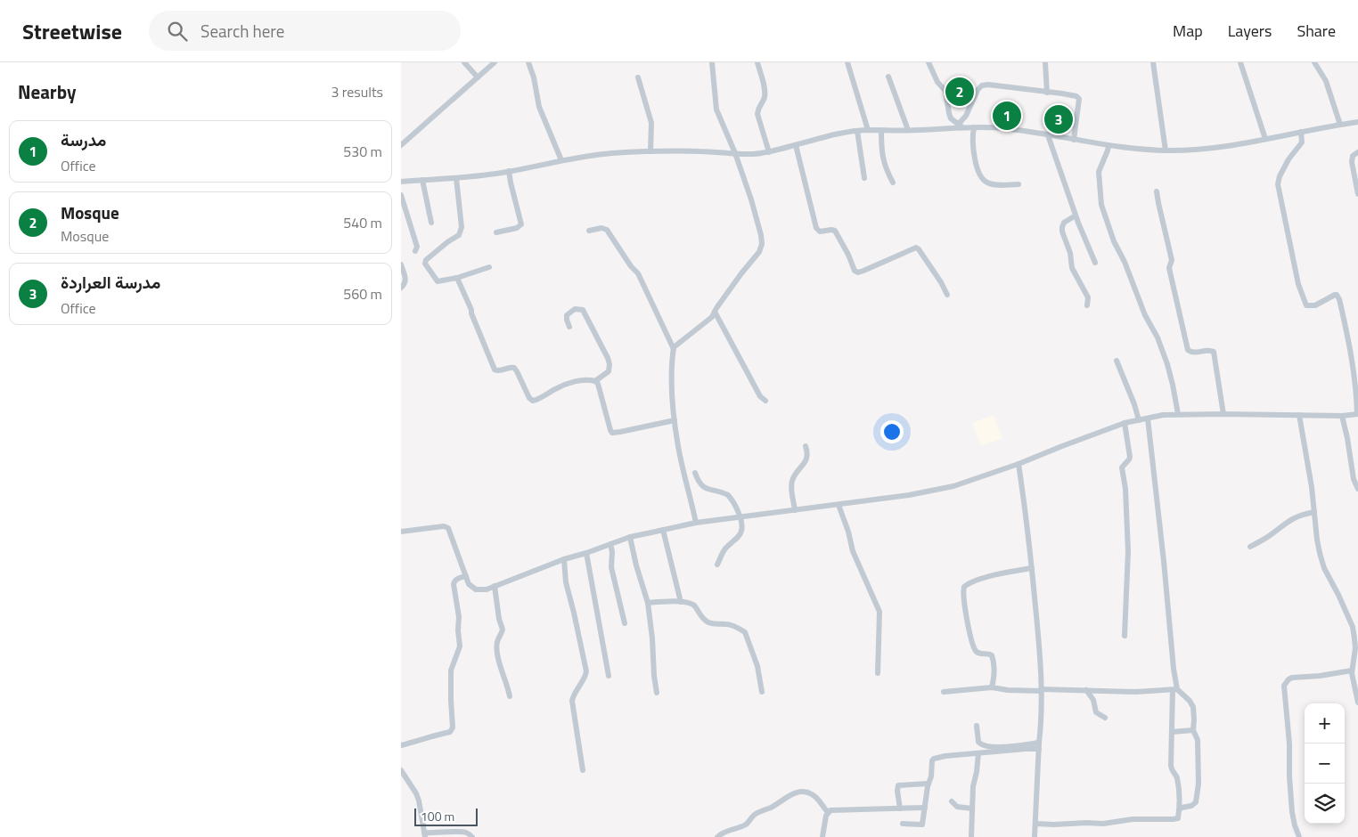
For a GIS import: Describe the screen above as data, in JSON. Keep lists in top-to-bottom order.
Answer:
{
  "scale_bar": "100 m",
  "page": {
    "header": "Streetwise",
    "search": "Search here",
    "nav": ["Map", "Layers", "Share"],
    "heading": ["Nearby", "3 results"],
    "pins": ["2", "1", "3"],
    "list": [
      {
        "mark": "1",
        "name": "مدرسة",
        "note": "Office",
        "value": "530 m"
      },
      {
        "mark": "2",
        "name": "Mosque",
        "note": "Mosque",
        "value": "540 m"
      },
      {
        "mark": "3",
        "name": "مدرسة العراردة",
        "note": "Office",
        "value": "560 m"
      }
    ],
    "map_buttons": ["+", "−"],
    "scale": "100 m"
  }
}
